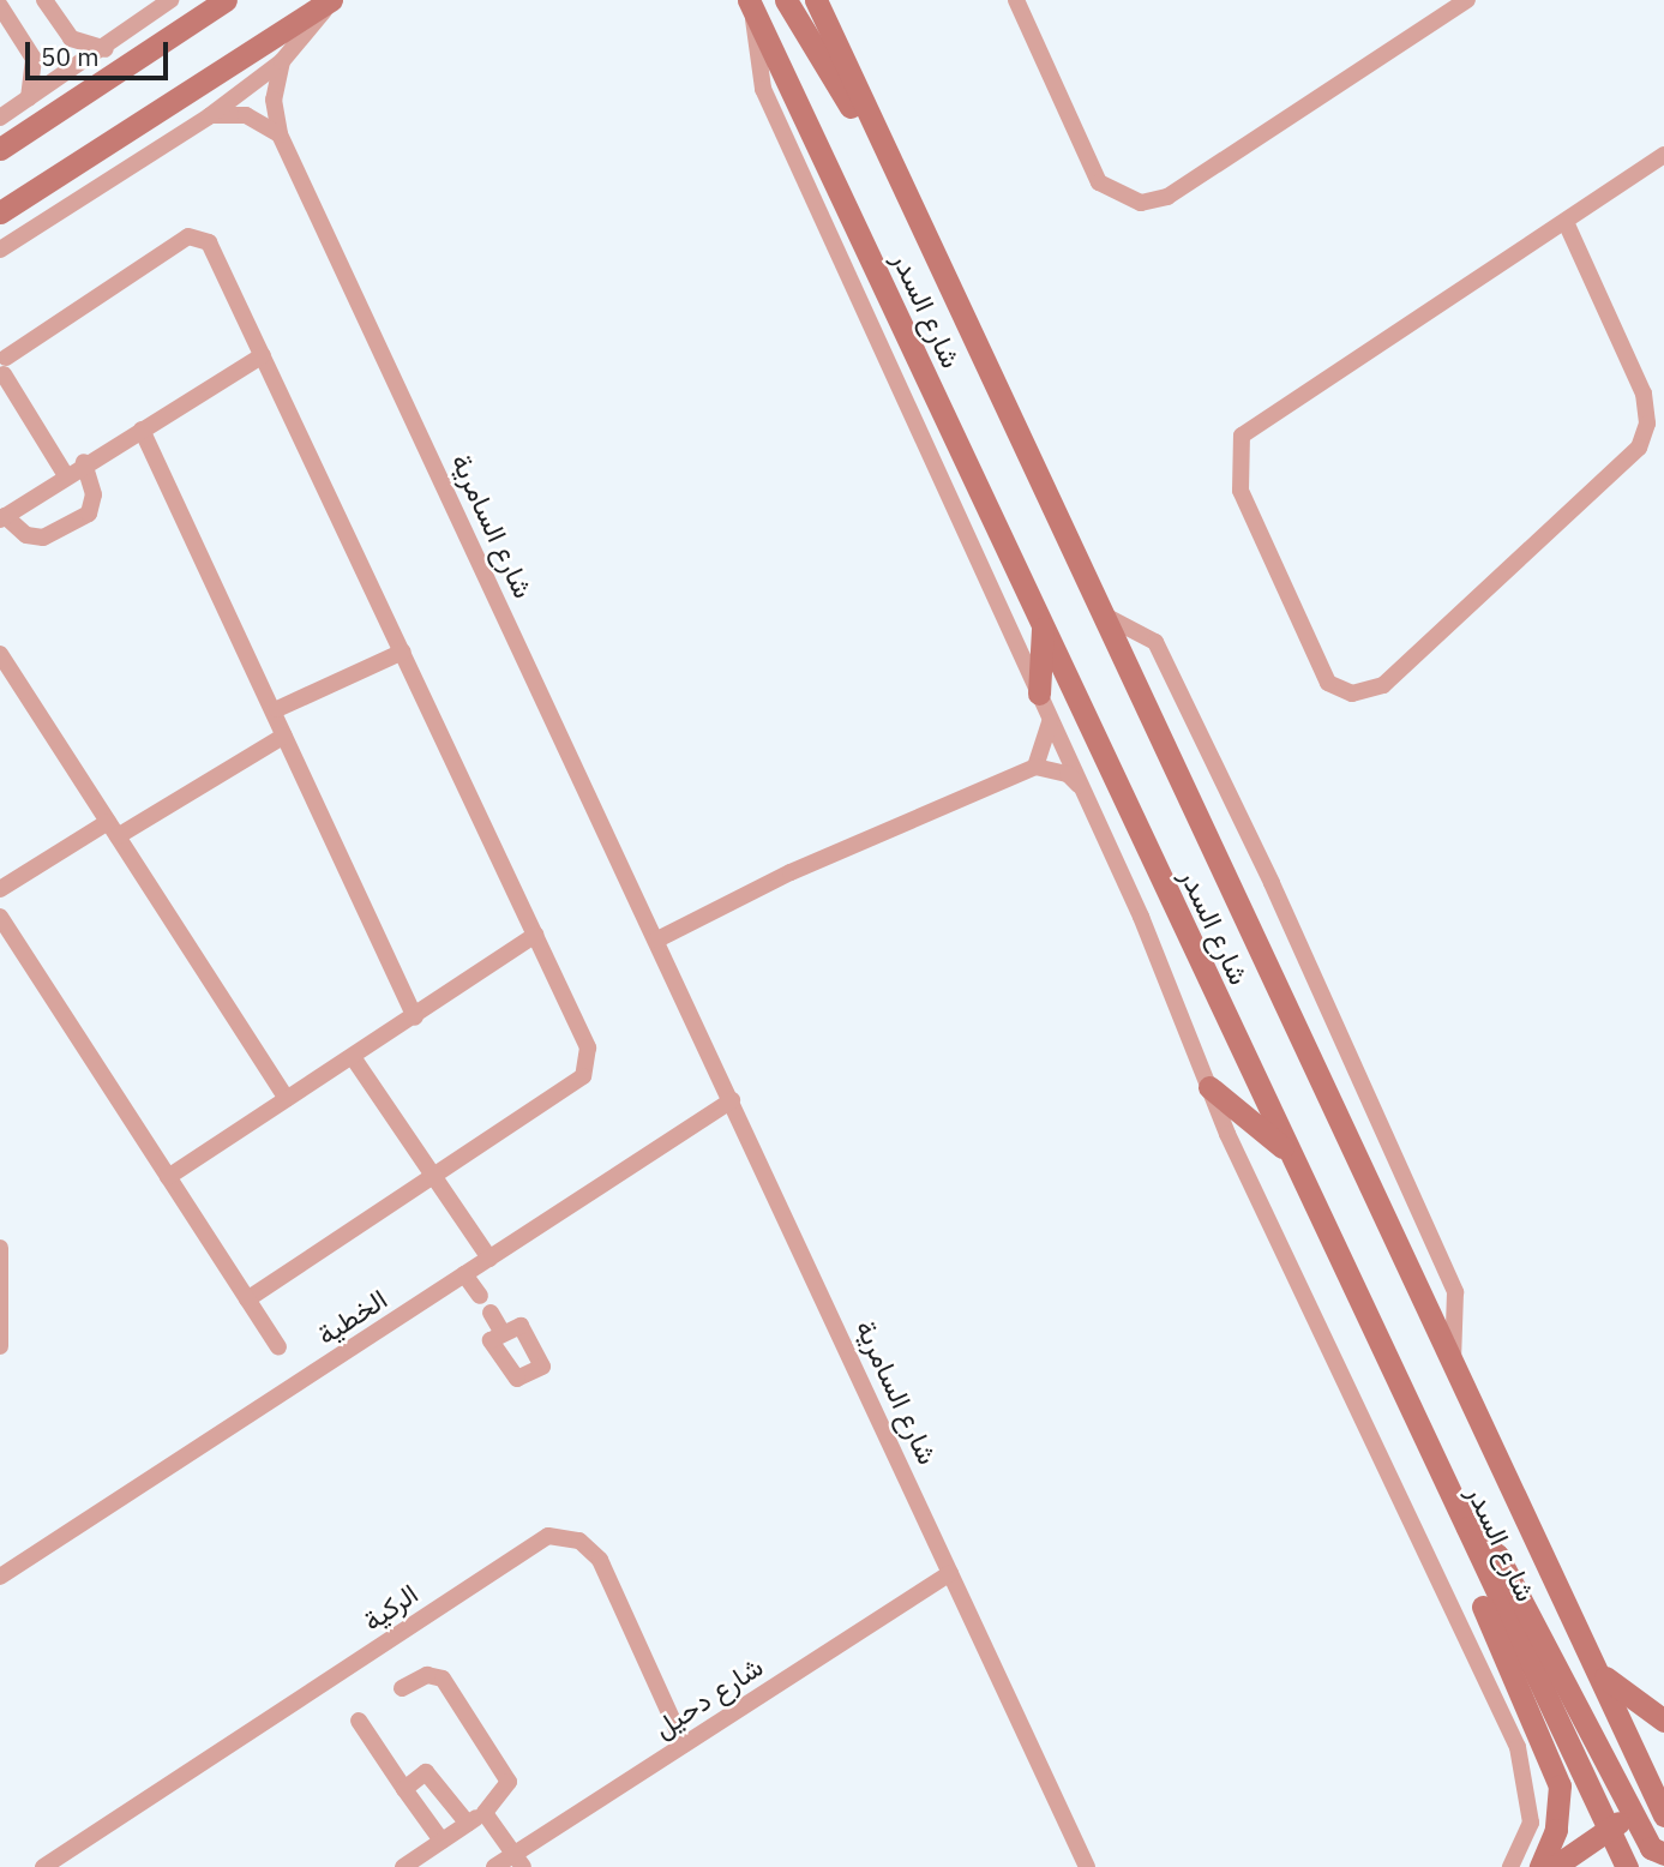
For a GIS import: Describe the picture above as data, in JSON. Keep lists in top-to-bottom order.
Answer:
{
  "streets": {
    "main road": ["شارع السدر"],
    "street": [
      "شارع السامرية",
      "الخطية",
      "الركية",
      "شارع دحيل"
    ]
  },
  "crossings": [
    ["شارع السامرية", "الخطية"],
    ["شارع السامرية", "شارع دحيل"],
    ["الركية", "شارع دحيل"]
  ],
  "scale_bar": "50 m"
}
